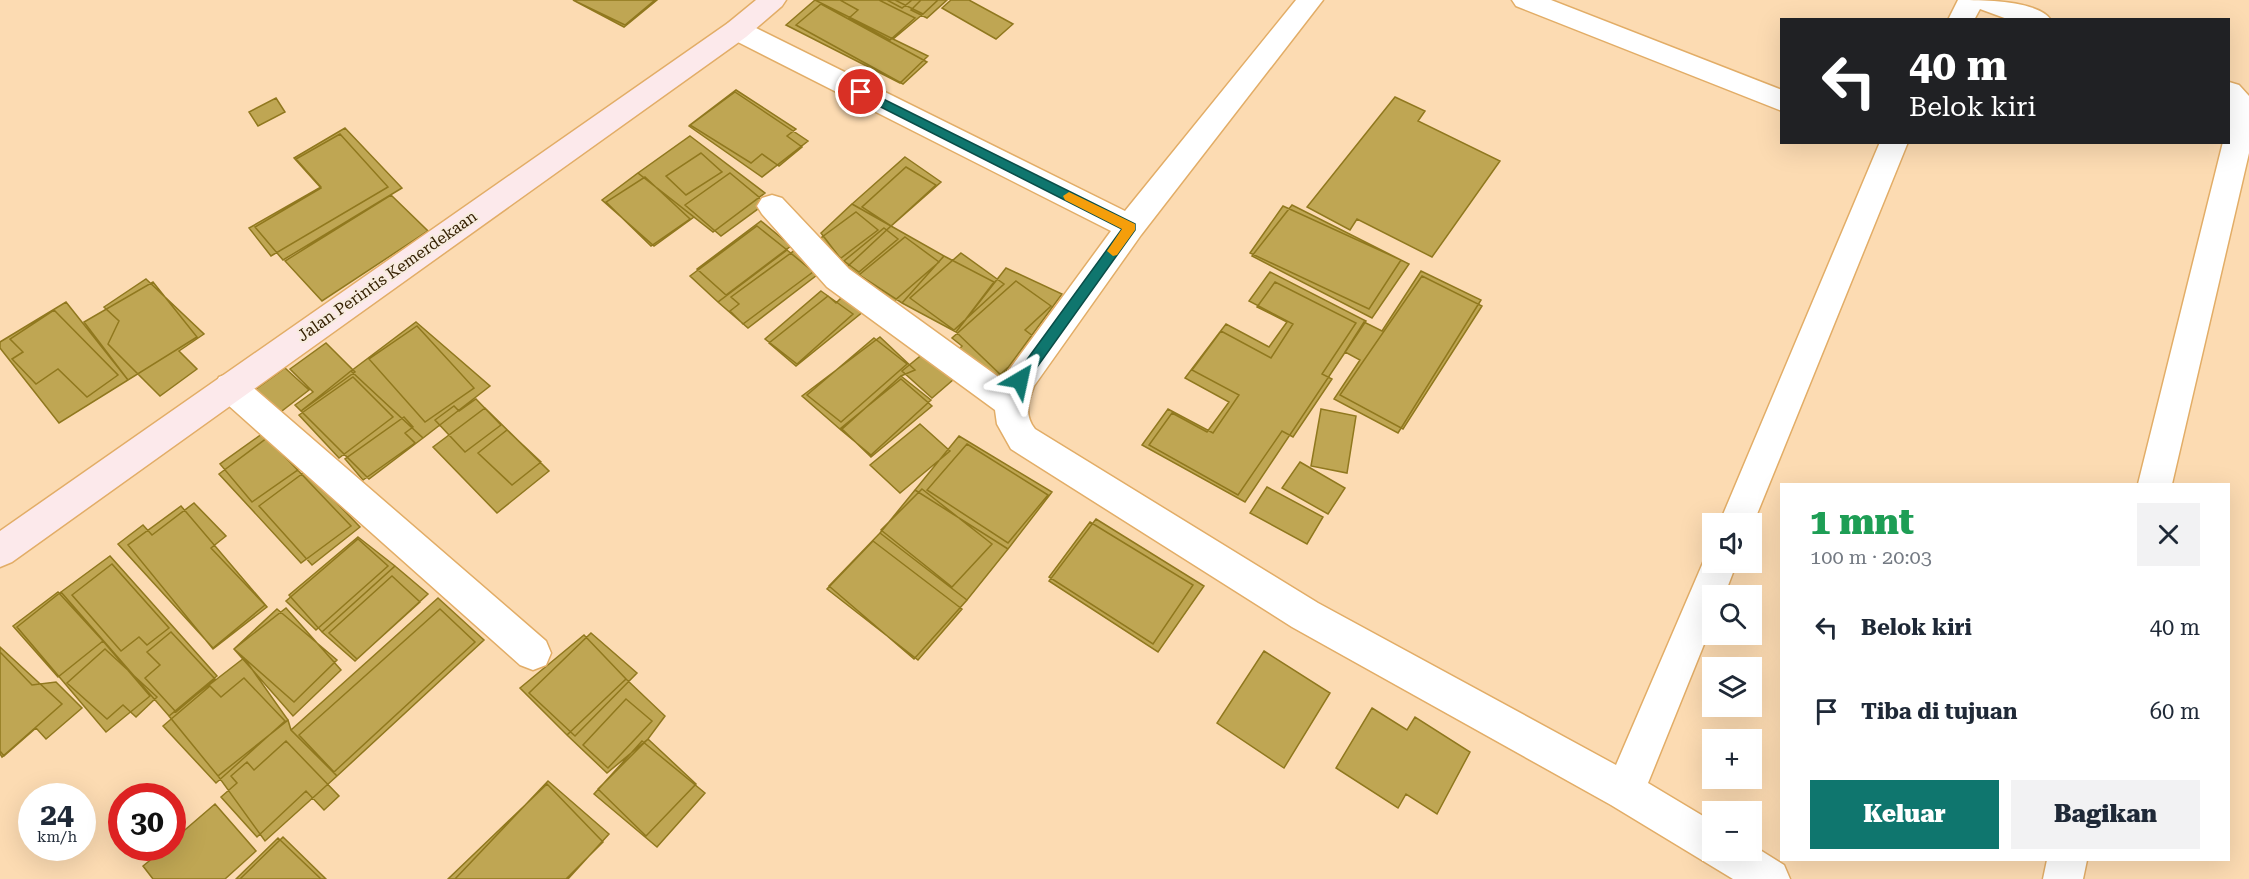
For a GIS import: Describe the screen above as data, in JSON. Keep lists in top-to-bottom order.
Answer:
{
  "streets": {
    "main road": ["Jalan Perintis Kemerdekaan"]
  },
  "page": {
    "turn": ["40 m", "Belok kiri"],
    "heading": ["1 mnt", "100 m · 20:03"],
    "map_buttons": ["+", "−"],
    "list": [
      {
        "name": "Belok kiri",
        "value": "40 m"
      },
      {
        "name": "Tiba di tujuan",
        "value": "60 m"
      }
    ],
    "buttons": ["Keluar", "Bagikan"],
    "speed": "24 km/h",
    "limit": "30"
  }
}
